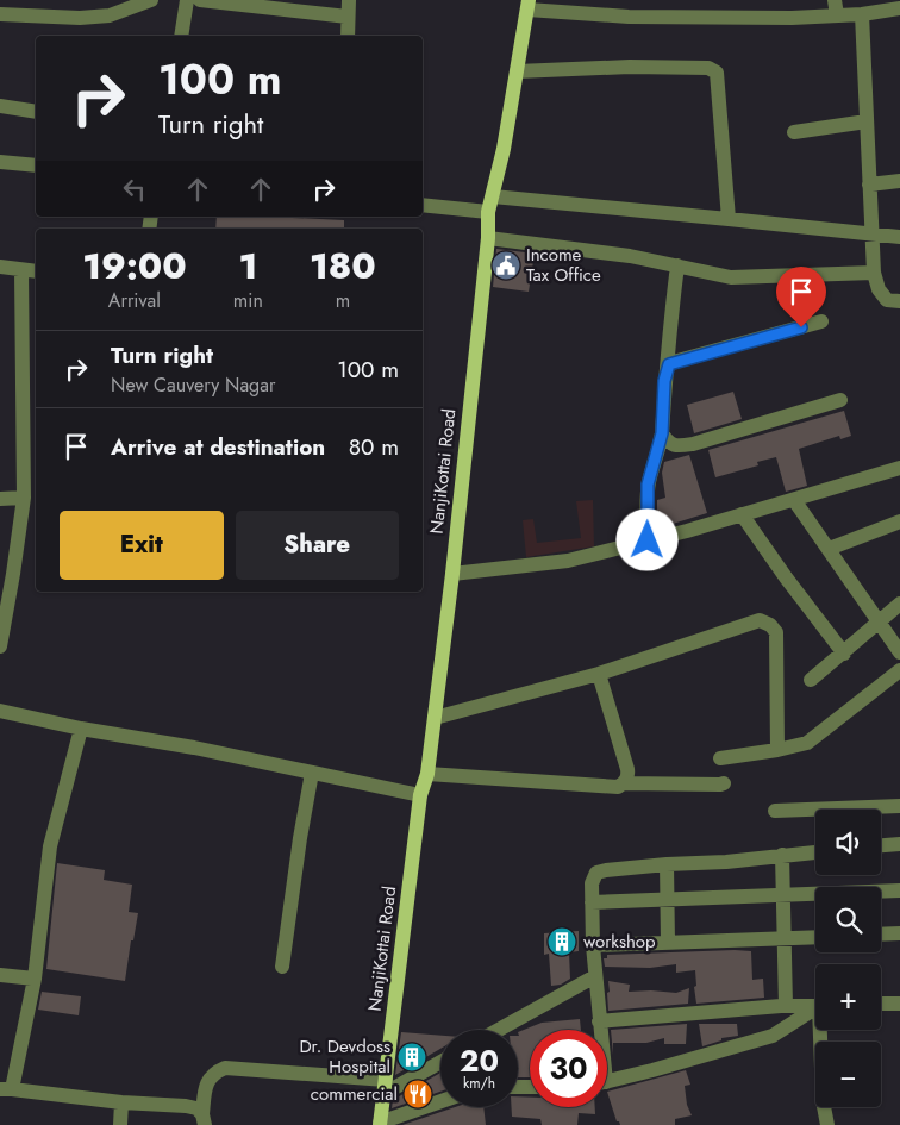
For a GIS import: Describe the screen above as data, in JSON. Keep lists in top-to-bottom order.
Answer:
{
  "streets": {
    "main road": ["NanjiKottai Road"]
  },
  "places": {
    "public building": ["Income Tax Office"],
    "building": ["workshop", "Dr. Devdoss Hospital"],
    "restaurant": ["commercial"]
  },
  "page": {
    "turn": ["100 m", "Turn right"],
    "eta": [
      "19:00",
      "Arrival",
      "1",
      "min",
      "180",
      "m"
    ],
    "list": [
      {
        "name": "Turn right",
        "note": "New Cauvery Nagar",
        "value": "100 m"
      },
      {
        "name": "Arrive at destination",
        "value": "80 m"
      }
    ],
    "buttons": ["Exit", "Share"],
    "map_buttons": ["+", "−"],
    "speed": "20 km/h",
    "limit": "30"
  }
}
